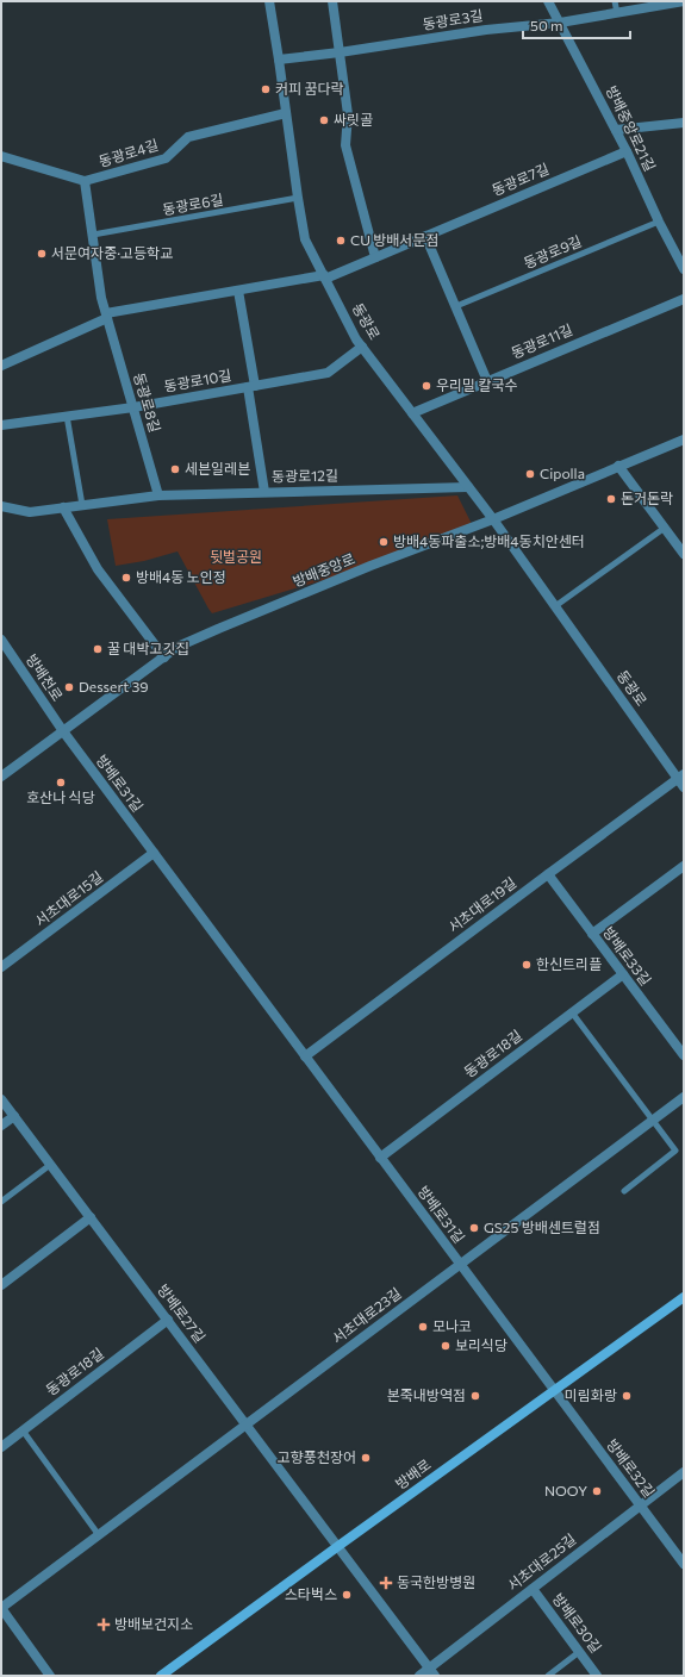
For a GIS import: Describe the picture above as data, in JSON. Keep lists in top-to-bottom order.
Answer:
{
  "streets": {
    "main road": ["방배로"],
    "street": [
      "동광로3길",
      "방배중앙로21길",
      "동광로4길",
      "동광로7길",
      "동광로",
      "동광로11길",
      "동광로10길",
      "동광로8길",
      "동광로12길",
      "방배중앙로",
      "방배천로",
      "방배로31길",
      "서초대로15길",
      "서초대로19길",
      "방배로33길",
      "동광로18길",
      "방배로27길",
      "서초대로23길",
      "방배로32길",
      "서초대로25길",
      "방배로30길"
    ],
    "lane": ["동광로6길", "동광로9길"]
  },
  "crossings": [
    ["동광로3길", "방배중앙로21길"],
    ["동광로3길", "동광로"],
    ["방배중앙로21길", "동광로7길"],
    ["방배중앙로21길", "동광로9길"],
    ["동광로4길", "동광로"],
    ["동광로4길", "동광로8길"],
    ["동광로7길", "동광로"],
    ["동광로6길", "동광로"],
    ["동광로6길", "동광로8길"],
    ["동광로", "동광로11길"],
    ["동광로", "동광로10길"],
    ["동광로", "동광로12길"],
    ["동광로", "방배중앙로"],
    ["동광로", "서초대로19길"],
    ["동광로10길", "동광로8길"],
    ["동광로10길", "동광로12길"],
    ["동광로8길", "동광로12길"],
    ["방배중앙로", "방배천로"],
    ["방배중앙로", "방배로31길"],
    ["방배천로", "방배로31길"],
    ["방배로31길", "서초대로15길"],
    ["방배로31길", "서초대로19길"],
    ["방배로31길", "동광로18길"],
    ["방배로31길", "서초대로23길"],
    ["방배로31길", "방배로32길"],
    ["방배로31길", "방배로"],
    ["서초대로19길", "방배로33길"],
    ["방배로33길", "동광로18길"],
    ["동광로18길", "방배로27길"],
    ["방배로27길", "서초대로23길"],
    ["방배로27길", "방배로"],
    ["방배로27길", "서초대로25길"],
    ["방배로32길", "방배로"],
    ["방배로32길", "서초대로25길"],
    ["서초대로25길", "방배로30길"]
  ],
  "parks": ["뒷벌공원"],
  "places": {
    "other": [
      "커피 꿈다락",
      "싸릿골",
      "CU 방배서문점",
      "서문여자중·고등학교",
      "우리밀 칼국수",
      "세븐일레븐",
      "Cipolla",
      "돈거돈락",
      "방배4동파출소;방배4동치안센터",
      "방배4동 노인정",
      "꿀 대박고깃집",
      "Dessert 39",
      "호산나 식당",
      "한신트리플",
      "GS25 방배센트럴점",
      "모나코",
      "보리식당",
      "본죽내방역점",
      "미림화랑",
      "고향풍천장어",
      "NOOY",
      "스타벅스"
    ],
    "health": ["동국한방병원", "방배보건지소"]
  },
  "scale_bar": "50 m"
}
